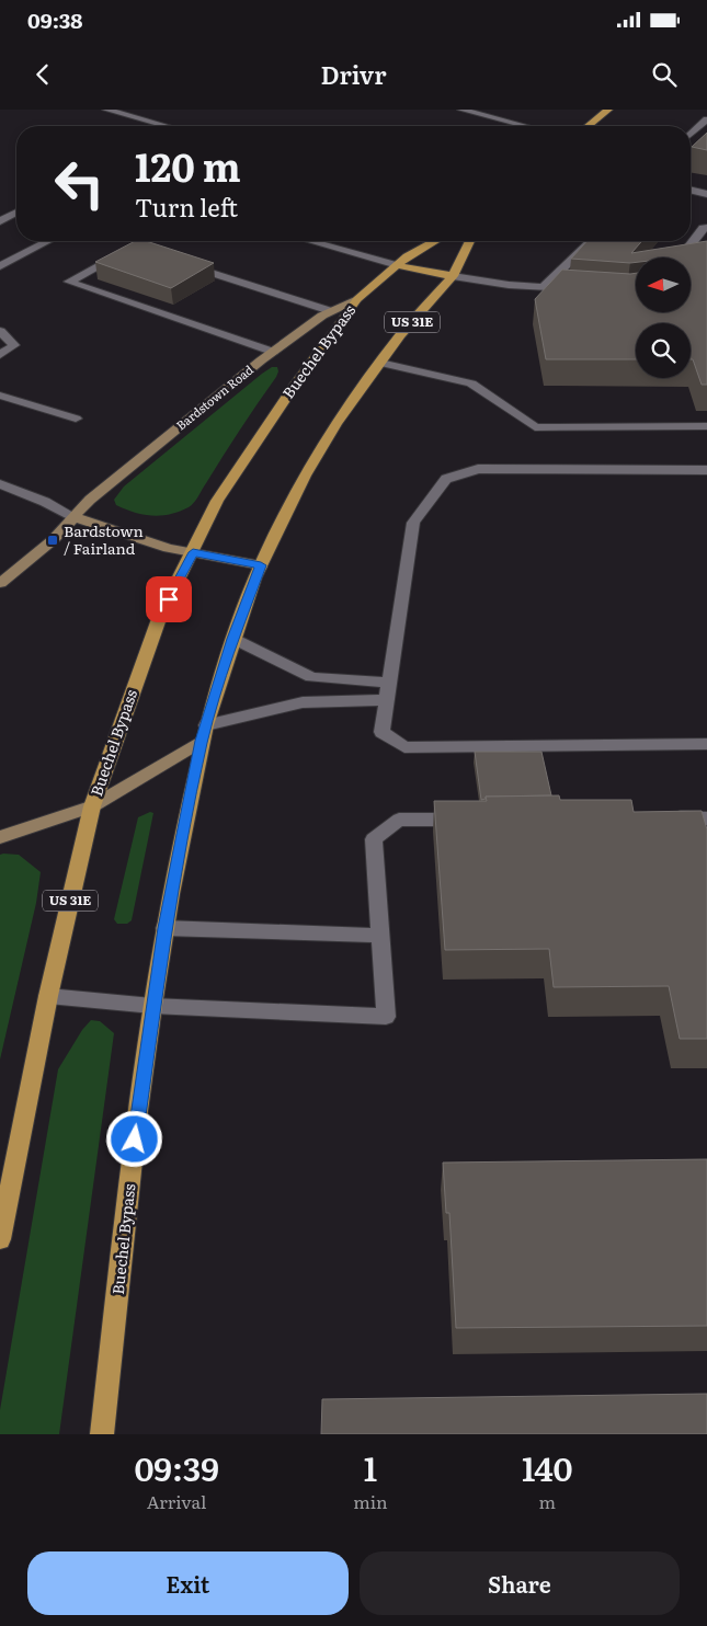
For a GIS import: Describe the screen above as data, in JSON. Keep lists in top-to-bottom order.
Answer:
{
  "streets": {
    "main road": ["US 31E", "Buechel Bypass", "Bardstown Road"]
  },
  "crossings": [
    ["US 31E", "Buechel Bypass"],
    ["Buechel Bypass", "Bardstown Road"]
  ],
  "places": {
    "transit": ["Bardstown / Fairland"]
  },
  "north": "left",
  "page": {
    "status": "09:38",
    "header": "Drivr",
    "turn": ["120 m", "Turn left"],
    "eta": [
      "09:39",
      "Arrival",
      "1",
      "min",
      "140",
      "m"
    ],
    "buttons": ["Exit", "Share"]
  }
}
